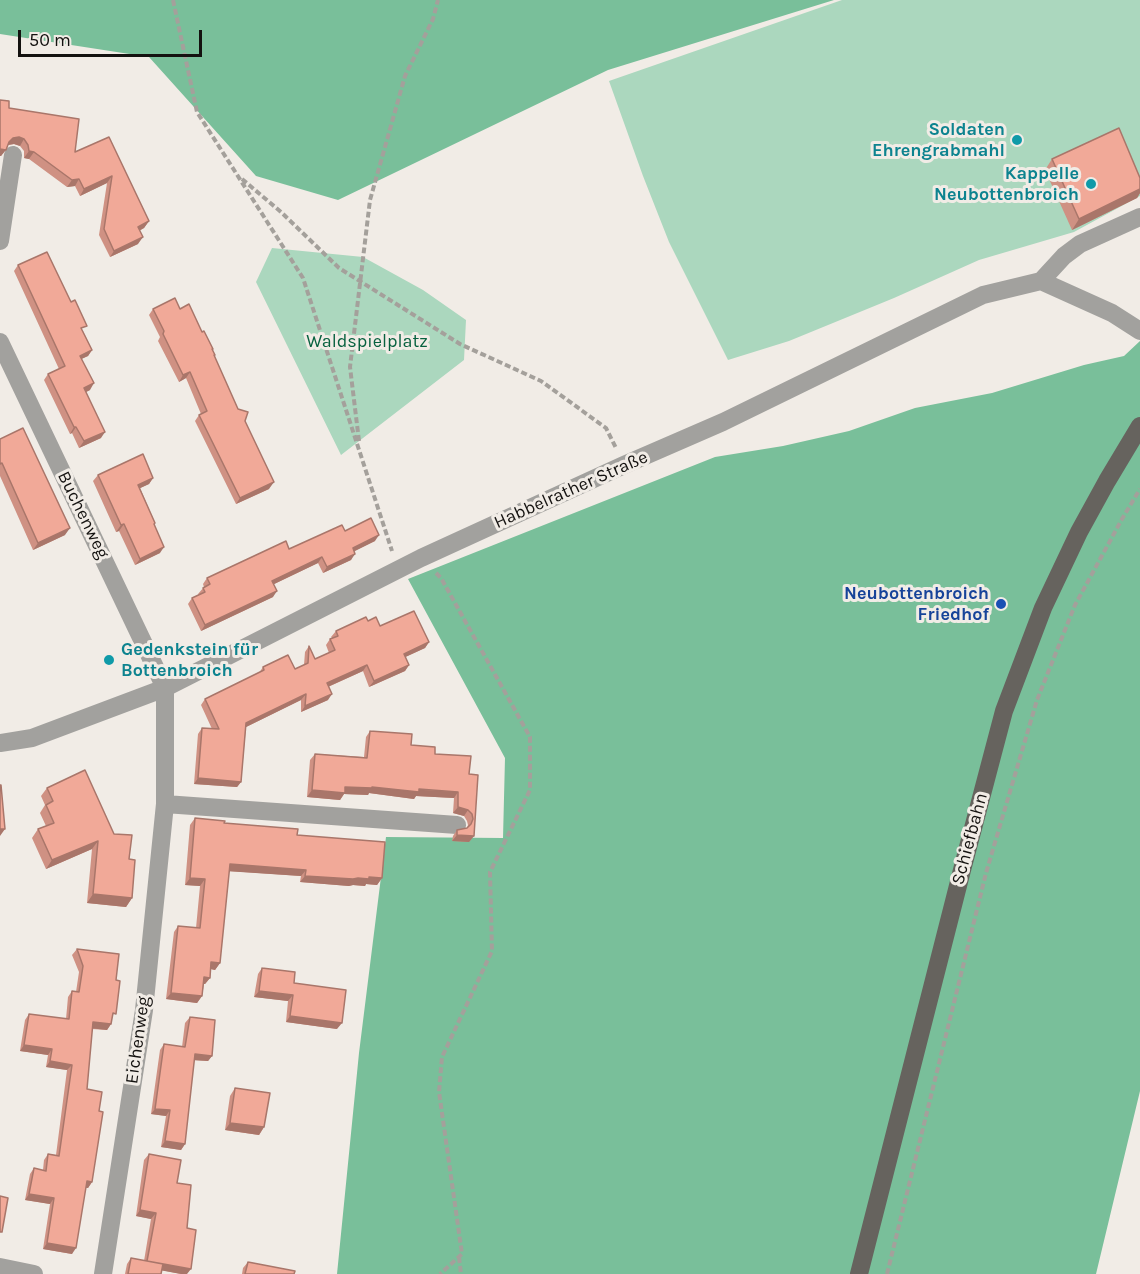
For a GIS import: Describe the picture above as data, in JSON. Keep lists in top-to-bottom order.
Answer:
{
  "streets": {
    "main road": ["Schiefbahn"],
    "street": ["Habbelrather Straße", "Buchenweg", "Eichenweg"]
  },
  "crossings": [
    ["Habbelrather Straße", "Buchenweg"],
    ["Habbelrather Straße", "Eichenweg"],
    ["Buchenweg", "Eichenweg"]
  ],
  "parks": ["Waldspielplatz"],
  "places": [
    "Soldaten Ehrengrabmahl",
    "Kappelle Neubottenbroich",
    "Neubottenbroich Friedhof",
    "Gedenkstein für Bottenbroich"
  ],
  "scale_bar": "50 m"
}
